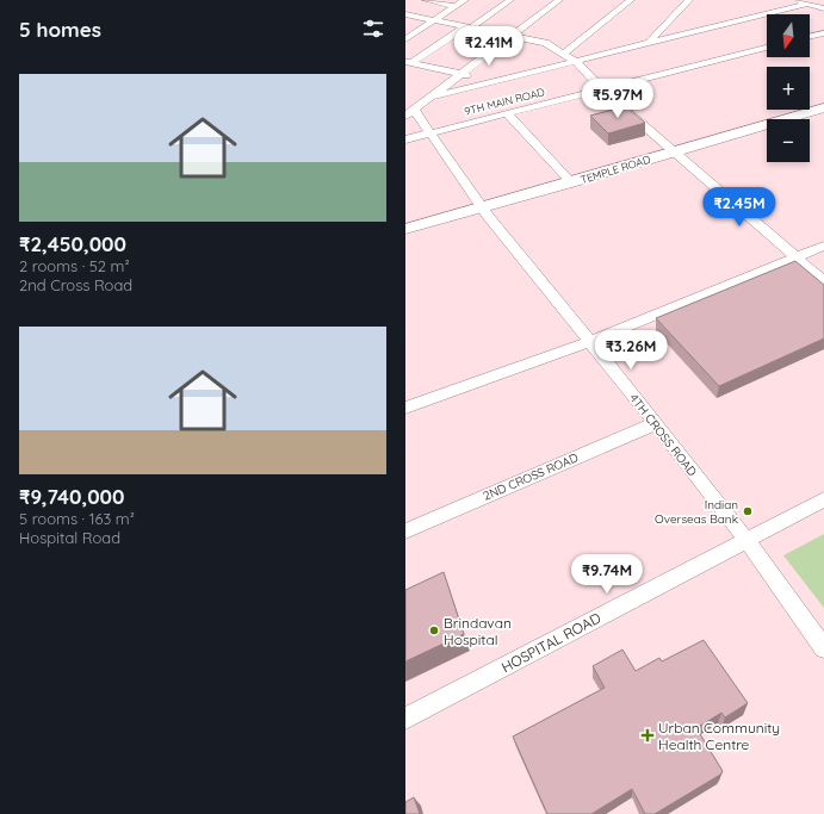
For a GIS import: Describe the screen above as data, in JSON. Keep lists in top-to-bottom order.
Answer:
{
  "streets": {
    "street": [
      "9TH MAIN ROAD",
      "TEMPLE ROAD",
      "4TH CROSS ROAD",
      "2ND CROSS ROAD",
      "HOSPITAL ROAD"
    ]
  },
  "crossings": [
    ["9TH MAIN ROAD", "4TH CROSS ROAD"],
    ["TEMPLE ROAD", "4TH CROSS ROAD"],
    ["4TH CROSS ROAD", "2ND CROSS ROAD"],
    ["4TH CROSS ROAD", "HOSPITAL ROAD"]
  ],
  "places": {
    "other": ["Indian Overseas Bank", "Brindavan Hospital"],
    "health": ["Urban Community Health Centre"]
  },
  "north": "bottom",
  "page": {
    "heading": "5 homes",
    "map_buttons": ["+", "−"],
    "price": [
      "₹2.41M",
      "₹5.97M",
      "₹2.45M",
      "₹3.26M",
      "₹9.74M"
    ],
    "list": [
      {
        "name": "₹2,450,000",
        "note": "2 rooms · 52 m² · 2nd Cross Road"
      },
      {
        "name": "₹9,740,000",
        "note": "5 rooms · 163 m² · Hospital Road"
      }
    ]
  }
}
